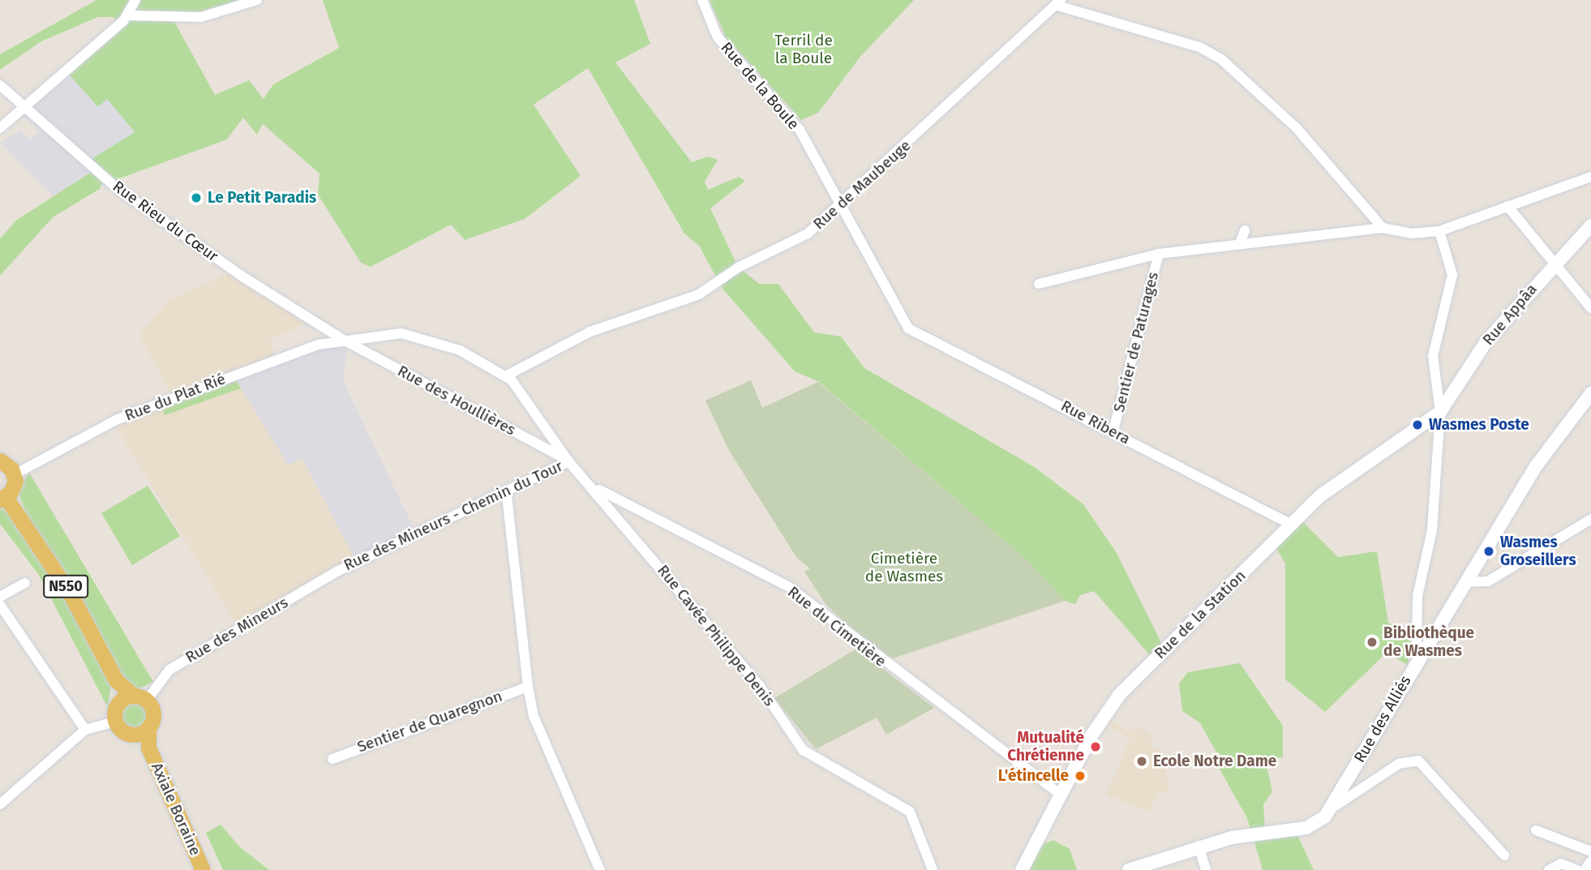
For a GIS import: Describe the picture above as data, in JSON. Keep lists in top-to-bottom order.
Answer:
{
  "streets": {
    "main road": ["N550", "Axiale Boraine"],
    "street": [
      "Rue de la Boule",
      "Rue de Maubeuge",
      "Rue Rieu du Cœur",
      "Rue Appâa",
      "Sentier de Paturages",
      "Rue du Plat Rié",
      "Rue des Houllières",
      "Rue Ribera",
      "Rue des Mineurs - Chemin du Tour",
      "Rue de la Station",
      "Rue du Cimetière",
      "Rue des Mineurs",
      "Rue Cavée Philippe Denis",
      "Rue des Alliés",
      "Sentier de Quaregnon"
    ]
  },
  "crossings": [
    ["Rue de la Boule", "Rue de Maubeuge"],
    ["Rue de la Boule", "Rue Ribera"],
    ["Rue de Maubeuge", "Rue du Plat Rié"],
    ["Rue Rieu du Cœur", "Rue du Plat Rié"],
    ["Rue Rieu du Cœur", "Rue des Houllières"],
    ["Rue Appâa", "Rue de la Station"],
    ["Sentier de Paturages", "Rue Ribera"],
    ["Rue du Plat Rié", "Rue des Houllières"],
    ["Rue du Plat Rié", "N550"],
    ["Rue des Houllières", "Rue des Mineurs - Chemin du Tour"],
    ["Rue des Houllières", "Rue Cavée Philippe Denis"],
    ["Rue Ribera", "Rue de la Station"],
    ["Rue des Mineurs - Chemin du Tour", "Rue des Mineurs"],
    ["Rue des Mineurs - Chemin du Tour", "Rue Cavée Philippe Denis"],
    ["N550", "Rue des Mineurs"],
    ["Rue de la Station", "Rue du Cimetière"],
    ["Rue du Cimetière", "Rue Cavée Philippe Denis"]
  ],
  "parks": ["Terril de la Boule", "Cimetière de Wasmes"],
  "places": [
    "Le Petit Paradis",
    "Wasmes Poste",
    "Wasmes Groseillers",
    "Bibliothèque de Wasmes",
    "Mutualité Chrétienne",
    "Ecole Notre Dame",
    "L'étincelle"
  ]
}
